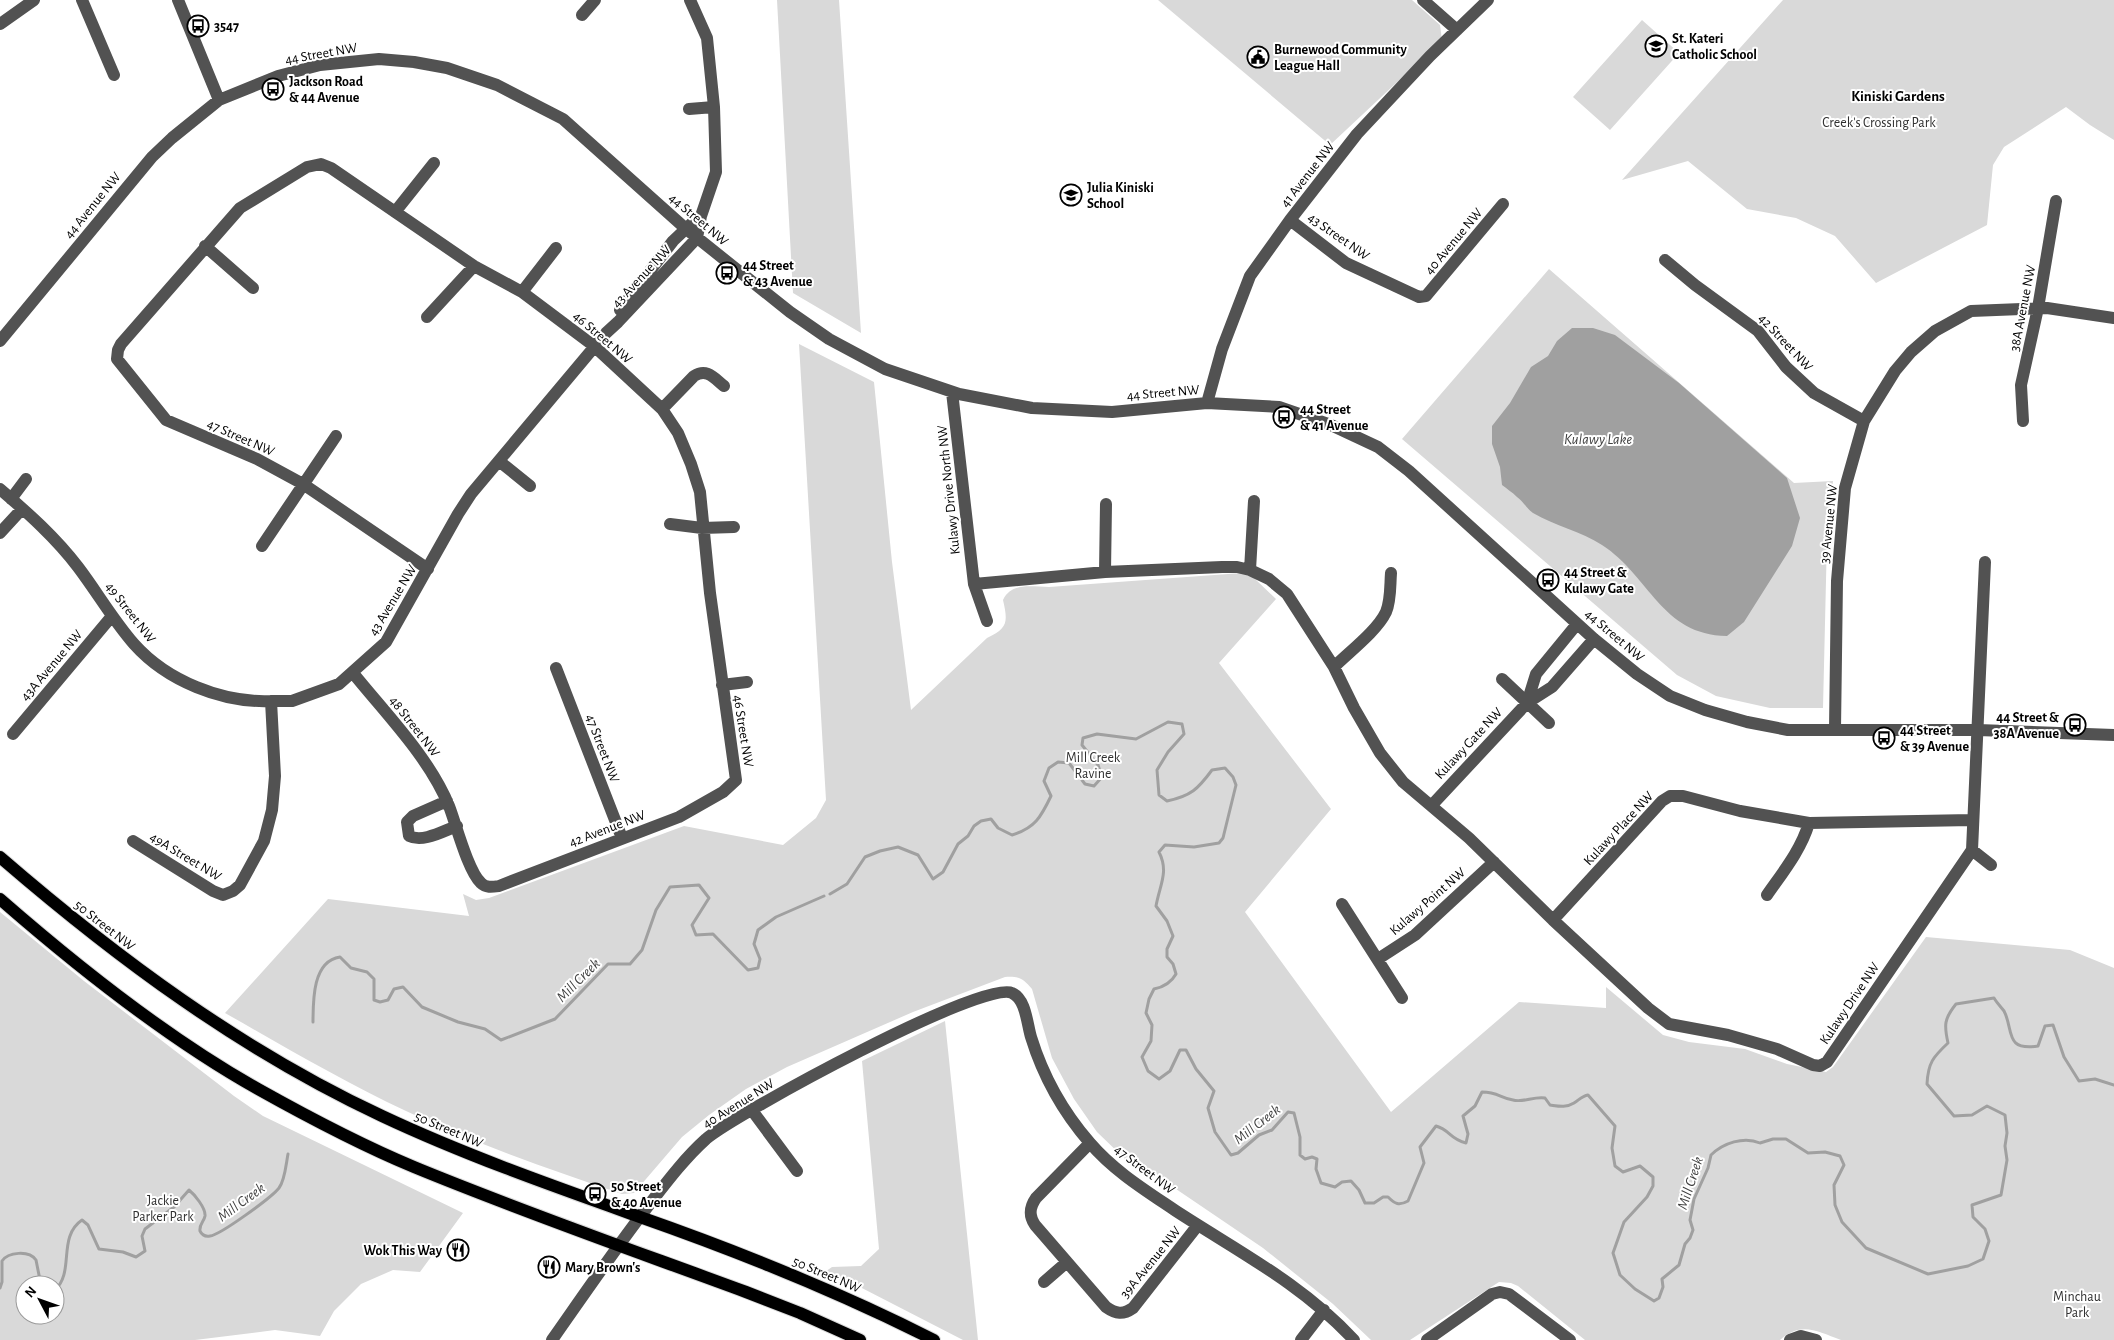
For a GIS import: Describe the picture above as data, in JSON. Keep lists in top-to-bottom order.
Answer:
{
  "streets": {
    "main road": ["50 Street NW"],
    "street": [
      "44 Street NW",
      "41 Avenue NW",
      "44 Avenue NW",
      "43 Street NW",
      "40 Avenue NW",
      "43 Avenue NW",
      "38A Avenue NW",
      "46 Street NW",
      "42 Street NW",
      "47 Street NW",
      "Kulawy Drive North NW",
      "39 Avenue NW",
      "49 Street NW",
      "43A Avenue NW",
      "48 Street NW",
      "Kulawy Gate NW",
      "42 Avenue NW",
      "Kulawy Place NW",
      "49A Street NW",
      "Kulawy Point NW",
      "Kulawy Drive NW",
      "39A Avenue NW"
    ]
  },
  "crossings": [
    ["44 Street NW", "41 Avenue NW"],
    ["44 Street NW", "44 Avenue NW"],
    ["44 Street NW", "43 Avenue NW"],
    ["44 Street NW", "Kulawy Drive North NW"],
    ["44 Street NW", "39 Avenue NW"],
    ["44 Street NW", "Kulawy Gate NW"],
    ["41 Avenue NW", "43 Street NW"],
    ["43 Street NW", "40 Avenue NW"],
    ["40 Avenue NW", "47 Street NW"],
    ["40 Avenue NW", "50 Street NW"],
    ["43 Avenue NW", "46 Street NW"],
    ["43 Avenue NW", "47 Street NW"],
    ["43 Avenue NW", "49 Street NW"],
    ["43 Avenue NW", "48 Street NW"],
    ["43 Avenue NW", "49A Street NW"],
    ["38A Avenue NW", "39 Avenue NW"],
    ["46 Street NW", "47 Street NW"],
    ["46 Street NW", "42 Avenue NW"],
    ["42 Street NW", "39 Avenue NW"],
    ["47 Street NW", "42 Avenue NW"],
    ["47 Street NW", "39A Avenue NW"],
    ["49 Street NW", "43A Avenue NW"],
    ["49 Street NW", "49A Street NW"],
    ["48 Street NW", "42 Avenue NW"],
    ["Kulawy Place NW", "Kulawy Drive NW"],
    ["Kulawy Point NW", "Kulawy Drive NW"]
  ],
  "districts": ["Kiniski Gardens"],
  "water": ["Kulawy Lake", "Mill Creek"],
  "parks": [
    "Creek's Crossing Park",
    "Mill Creek Ravine",
    "Jackie Parker Park",
    "Minchau Park"
  ],
  "places": {
    "bus stop": [
      "3547",
      "Jackson Road & 44 Avenue",
      "44 Street & 43 Avenue",
      "44 Street & 41 Avenue",
      "44 Street & Kulawy Gate",
      "44 Street & 38A Avenue",
      "44 Street & 39 Avenue",
      "50 Street & 40 Avenue"
    ],
    "school or university": ["St. Kateri Catholic School", "Julia Kiniski School"],
    "public building": ["Burnewood Community League Hall"],
    "restaurant": ["Wok This Way", "Mary Brown's"]
  },
  "north": "top left"
}
